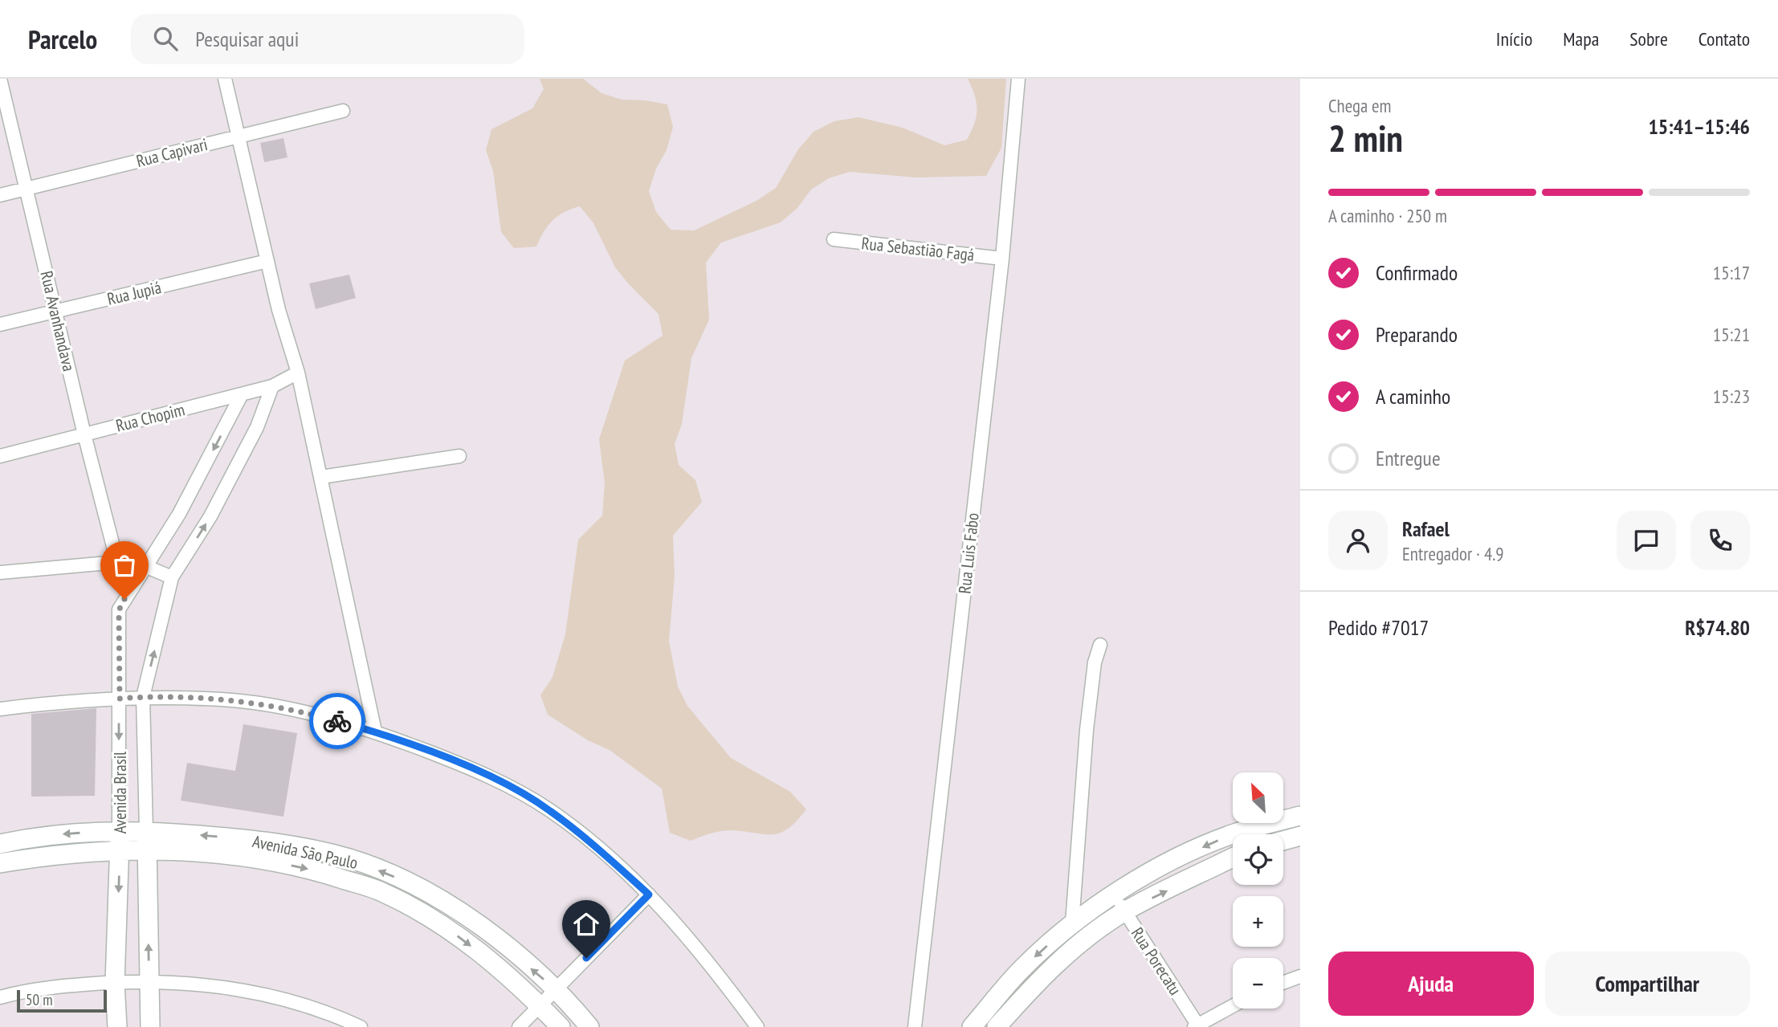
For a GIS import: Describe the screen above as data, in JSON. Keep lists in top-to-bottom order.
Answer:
{
  "streets": {
    "street": [
      "Rua Capivari",
      "Rua Sebastião Fagá",
      "Rua Jupiá",
      "Rua Avanhandava",
      "Rua Chopim",
      "Rua Luis Fabo",
      "Avenida Brasil",
      "Avenida São Paulo",
      "Rua Porecatu"
    ]
  },
  "crossings": [
    ["Rua Capivari", "Rua Avanhandava"],
    ["Rua Sebastião Fagá", "Rua Luis Fabo"],
    ["Rua Jupiá", "Rua Avanhandava"],
    ["Rua Avanhandava", "Rua Chopim"],
    ["Rua Chopim", "Avenida Brasil"],
    ["Avenida Brasil", "Avenida São Paulo"]
  ],
  "scale_bar": "50 m",
  "north": "top left",
  "page": {
    "header": "Parcelo",
    "search": "Pesquisar aqui",
    "nav": [
      "Início",
      "Mapa",
      "Sobre",
      "Contato"
    ],
    "heading": ["2 min", "Chega em", "15:41–15:46"],
    "panel": [
      "Rafael",
      "Entregador · 4.9",
      "Pedido #7017",
      "R$74.80"
    ],
    "bar": "A caminho · 250 m",
    "list": [
      ["Confirmado", "15:17"],
      ["Preparando", "15:21"],
      ["A caminho", "15:23"],
      "Entregue"
    ],
    "map_buttons": ["+", "−"],
    "buttons": ["Ajuda", "Compartilhar"],
    "scale": "50 m"
  }
}
